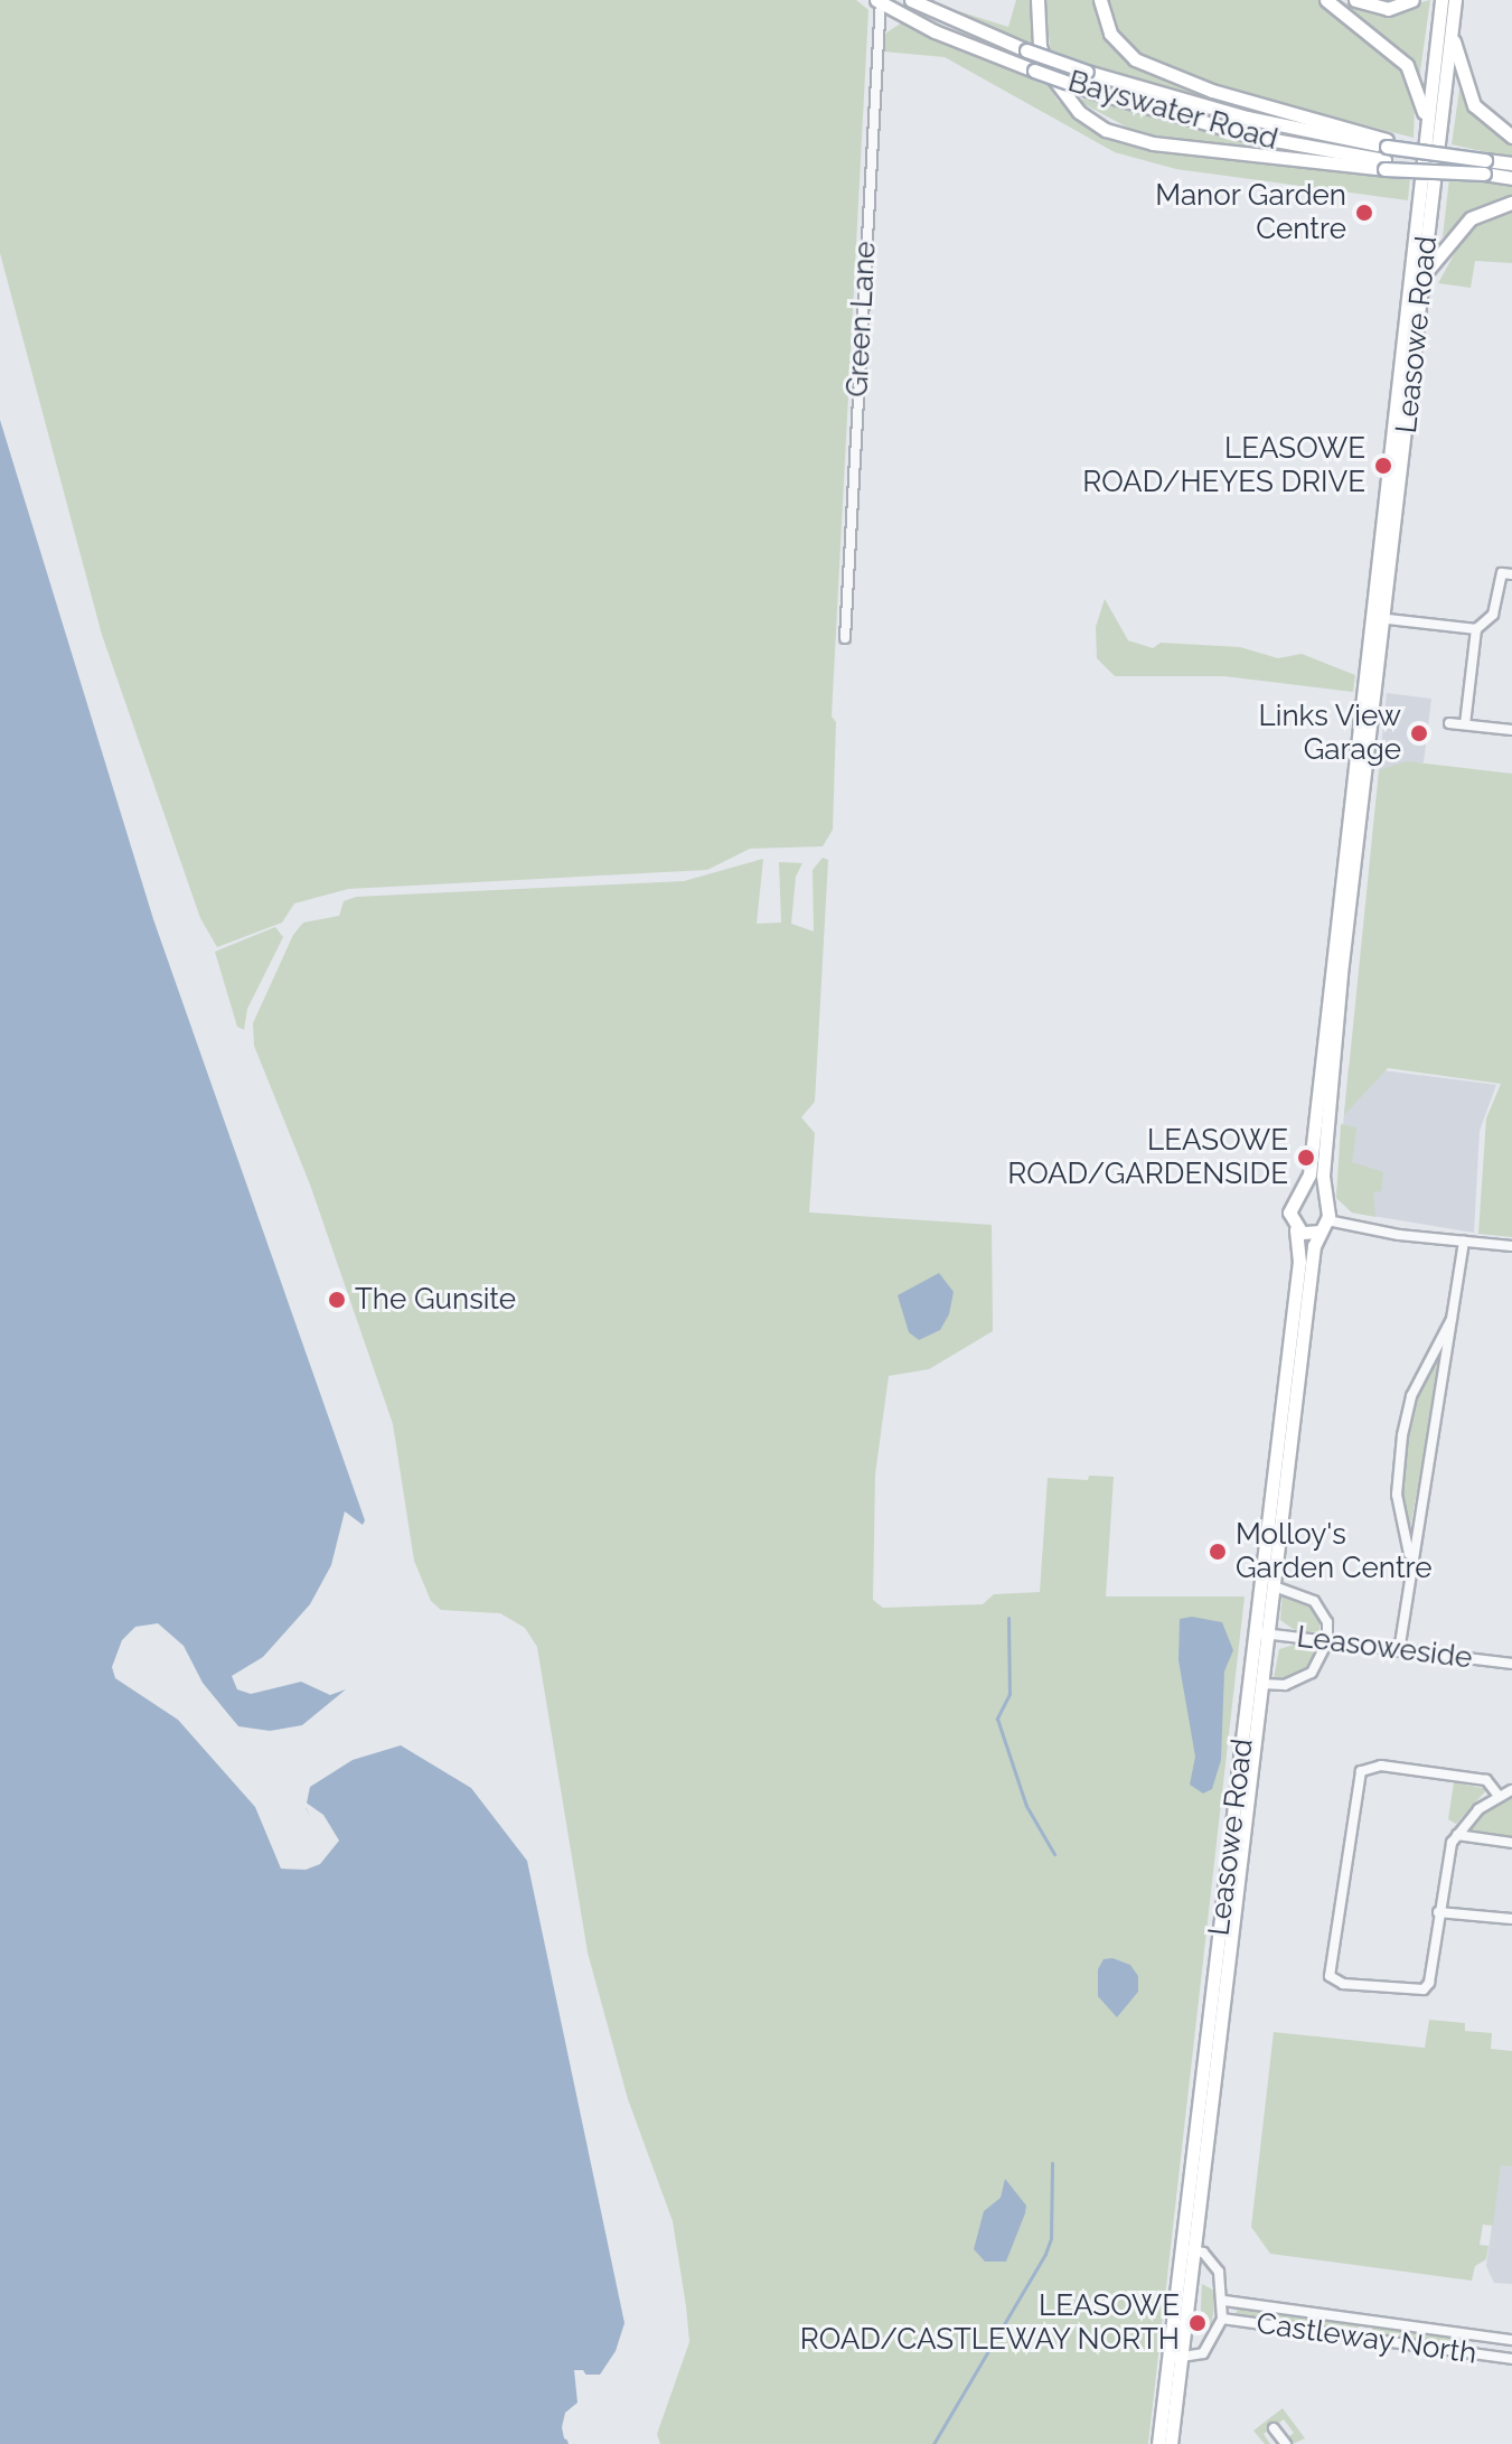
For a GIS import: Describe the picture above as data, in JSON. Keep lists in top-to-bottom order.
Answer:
{
  "streets": {
    "main road": ["Bayswater Road", "Leasowe Road"],
    "street": ["Green Lane", "Leasoweside", "Castleway North"]
  },
  "crossings": [
    ["Bayswater Road", "Green Lane"],
    ["Bayswater Road", "Leasowe Road"],
    ["Leasowe Road", "Leasoweside"]
  ],
  "places": [
    "Manor Garden Centre",
    "LEASOWE ROAD/HEYES DRIVE",
    "Links View Garage",
    "LEASOWE ROAD/GARDENSIDE",
    "The Gunsite",
    "Molloy's Garden Centre",
    "LEASOWE ROAD/CASTLEWAY NORTH"
  ]
}
